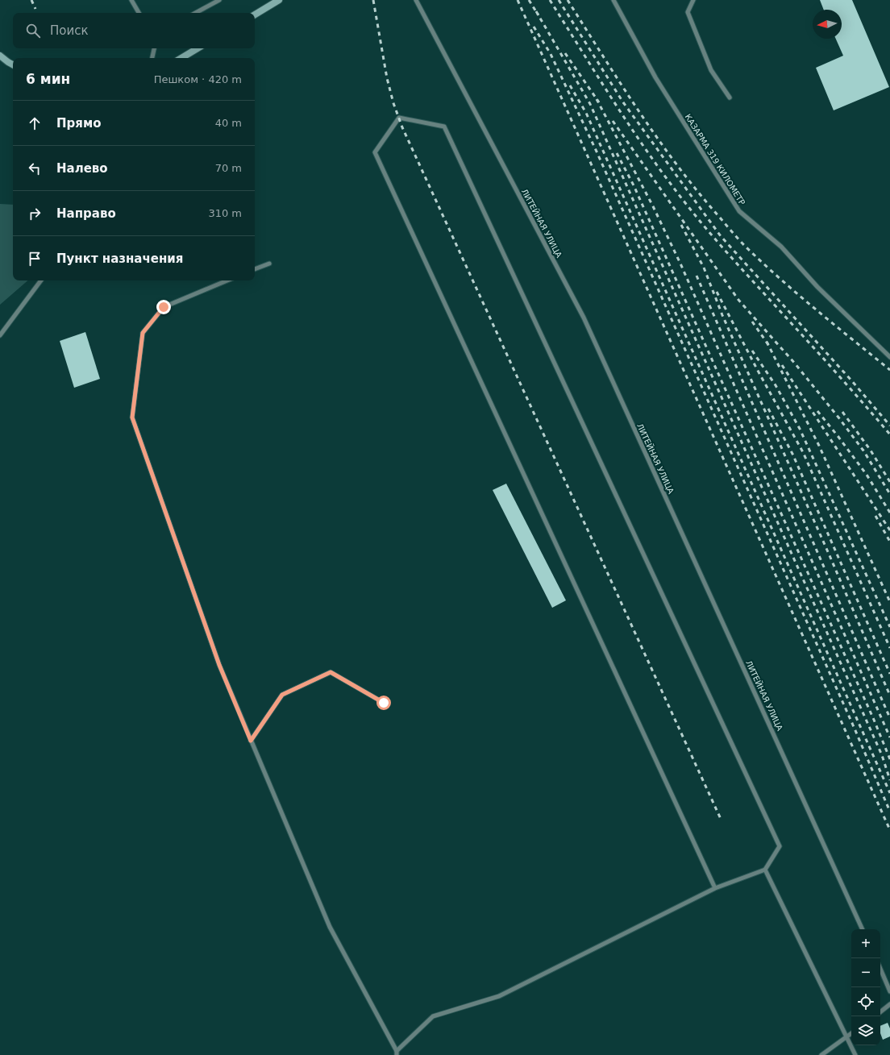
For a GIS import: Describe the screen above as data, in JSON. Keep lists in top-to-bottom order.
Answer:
{
  "streets": {
    "lane": ["КАЗАРМА 319 КИЛОМЕТР", "ЛИТЕЙНАЯ УЛИЦА"]
  },
  "north": "left",
  "page": {
    "search": "Поиск",
    "heading": ["6 мин", "Пешком · 420 m"],
    "list": [
      ["Прямо", "40 m"],
      ["Налево", "70 m"],
      ["Направо", "310 m"],
      "Пункт назначения"
    ],
    "map_buttons": ["+", "−"]
  }
}
